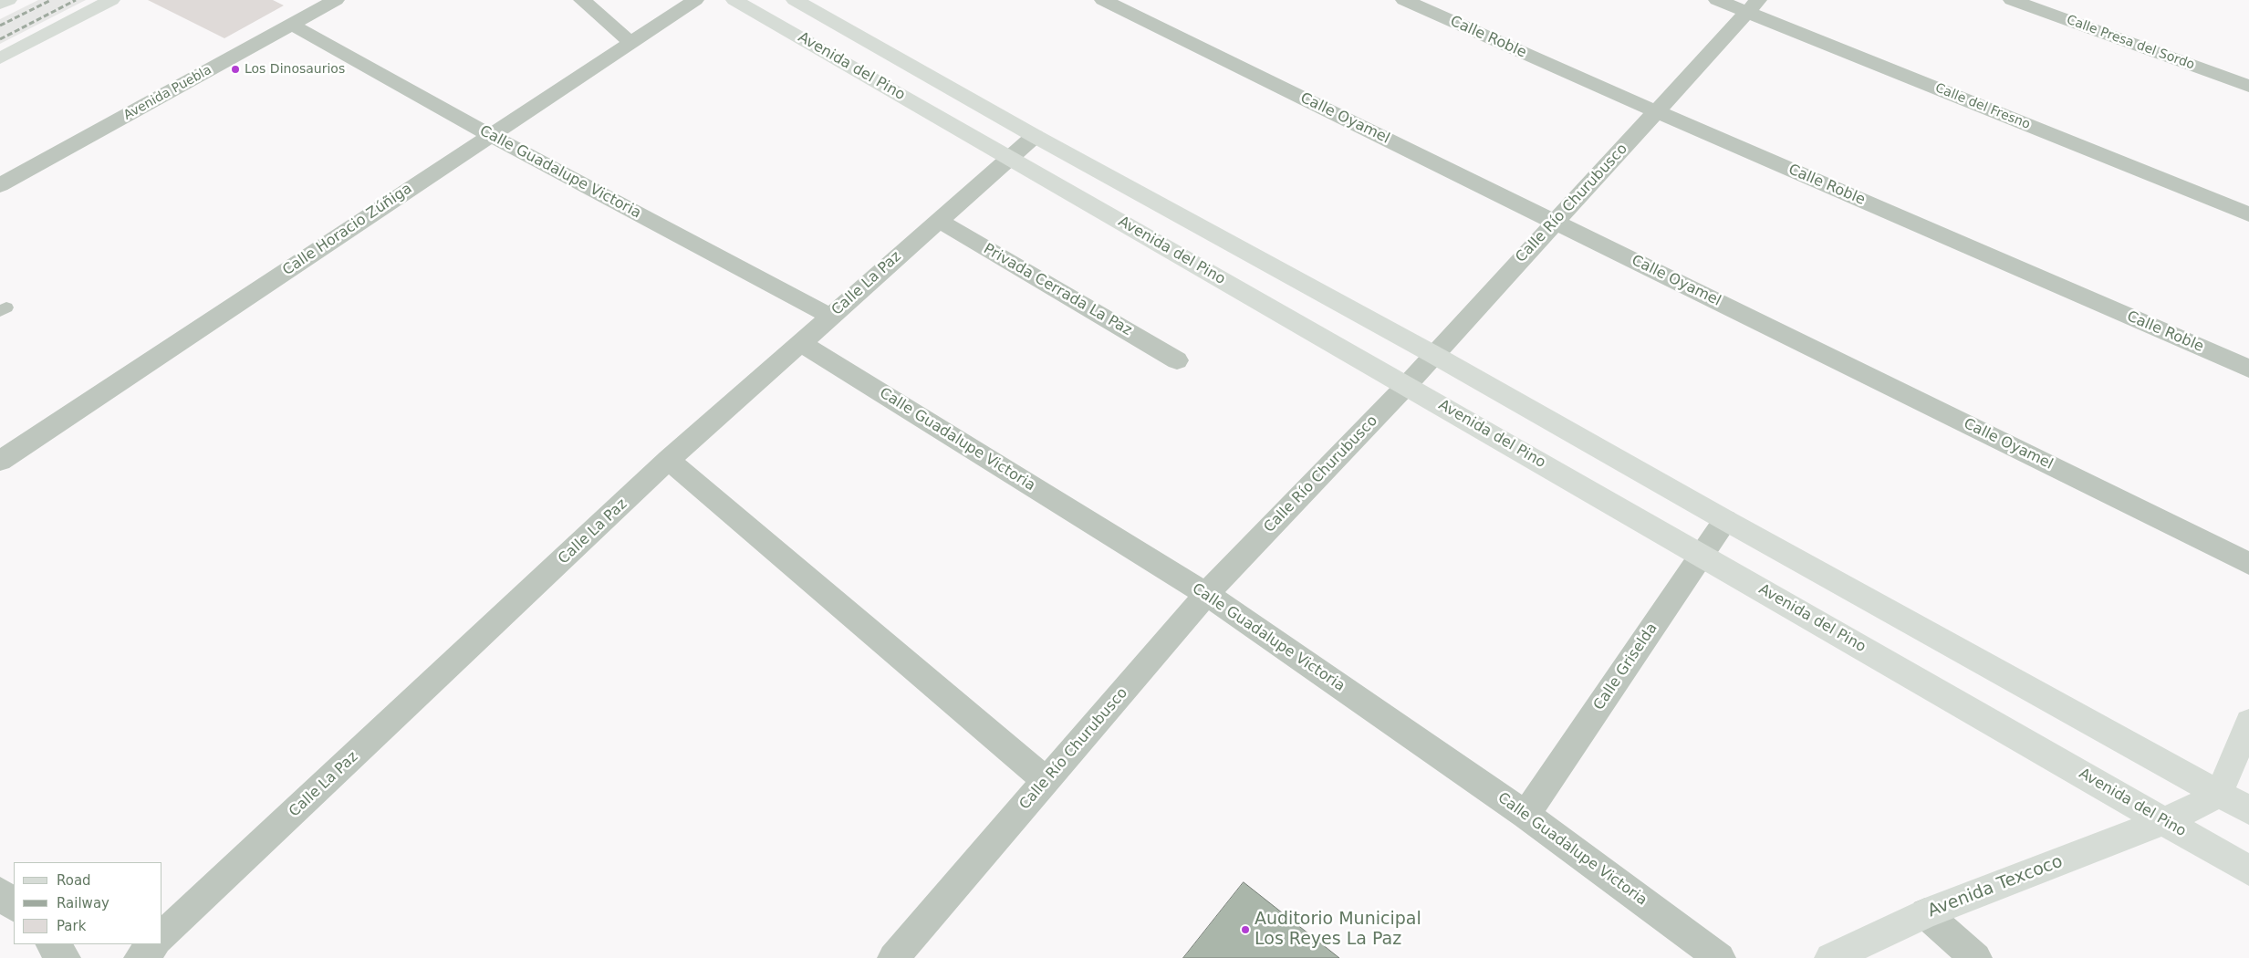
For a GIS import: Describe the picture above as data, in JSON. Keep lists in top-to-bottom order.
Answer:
{
  "streets": {
    "main road": ["Avenida del Pino", "Avenida Texcoco"],
    "street": [
      "Calle Roble",
      "Calle Presa del Sordo",
      "Avenida Puebla",
      "Calle del Fresno",
      "Calle Oyamel",
      "Calle Guadalupe Victoria",
      "Calle Río Churubusco",
      "Calle Horacio Zúñiga",
      "Calle La Paz",
      "Privada Cerrada La Paz",
      "Calle Griselda"
    ]
  },
  "crossings": [
    ["Calle Roble", "Calle Río Churubusco"],
    ["Avenida del Pino", "Calle Río Churubusco"],
    ["Avenida del Pino", "Calle La Paz"],
    ["Avenida del Pino", "Calle Griselda"],
    ["Avenida del Pino", "Avenida Texcoco"],
    ["Avenida Puebla", "Calle Guadalupe Victoria"],
    ["Calle del Fresno", "Calle Río Churubusco"],
    ["Calle Oyamel", "Calle Río Churubusco"],
    ["Calle Guadalupe Victoria", "Calle Río Churubusco"],
    ["Calle Guadalupe Victoria", "Calle Horacio Zúñiga"],
    ["Calle Guadalupe Victoria", "Calle La Paz"],
    ["Calle Guadalupe Victoria", "Calle Griselda"],
    ["Calle La Paz", "Privada Cerrada La Paz"]
  ],
  "places": ["Los Dinosaurios", "Auditorio Municipal Los Reyes La Paz"],
  "legend": ["Road", "Railway", "Park"]
}
